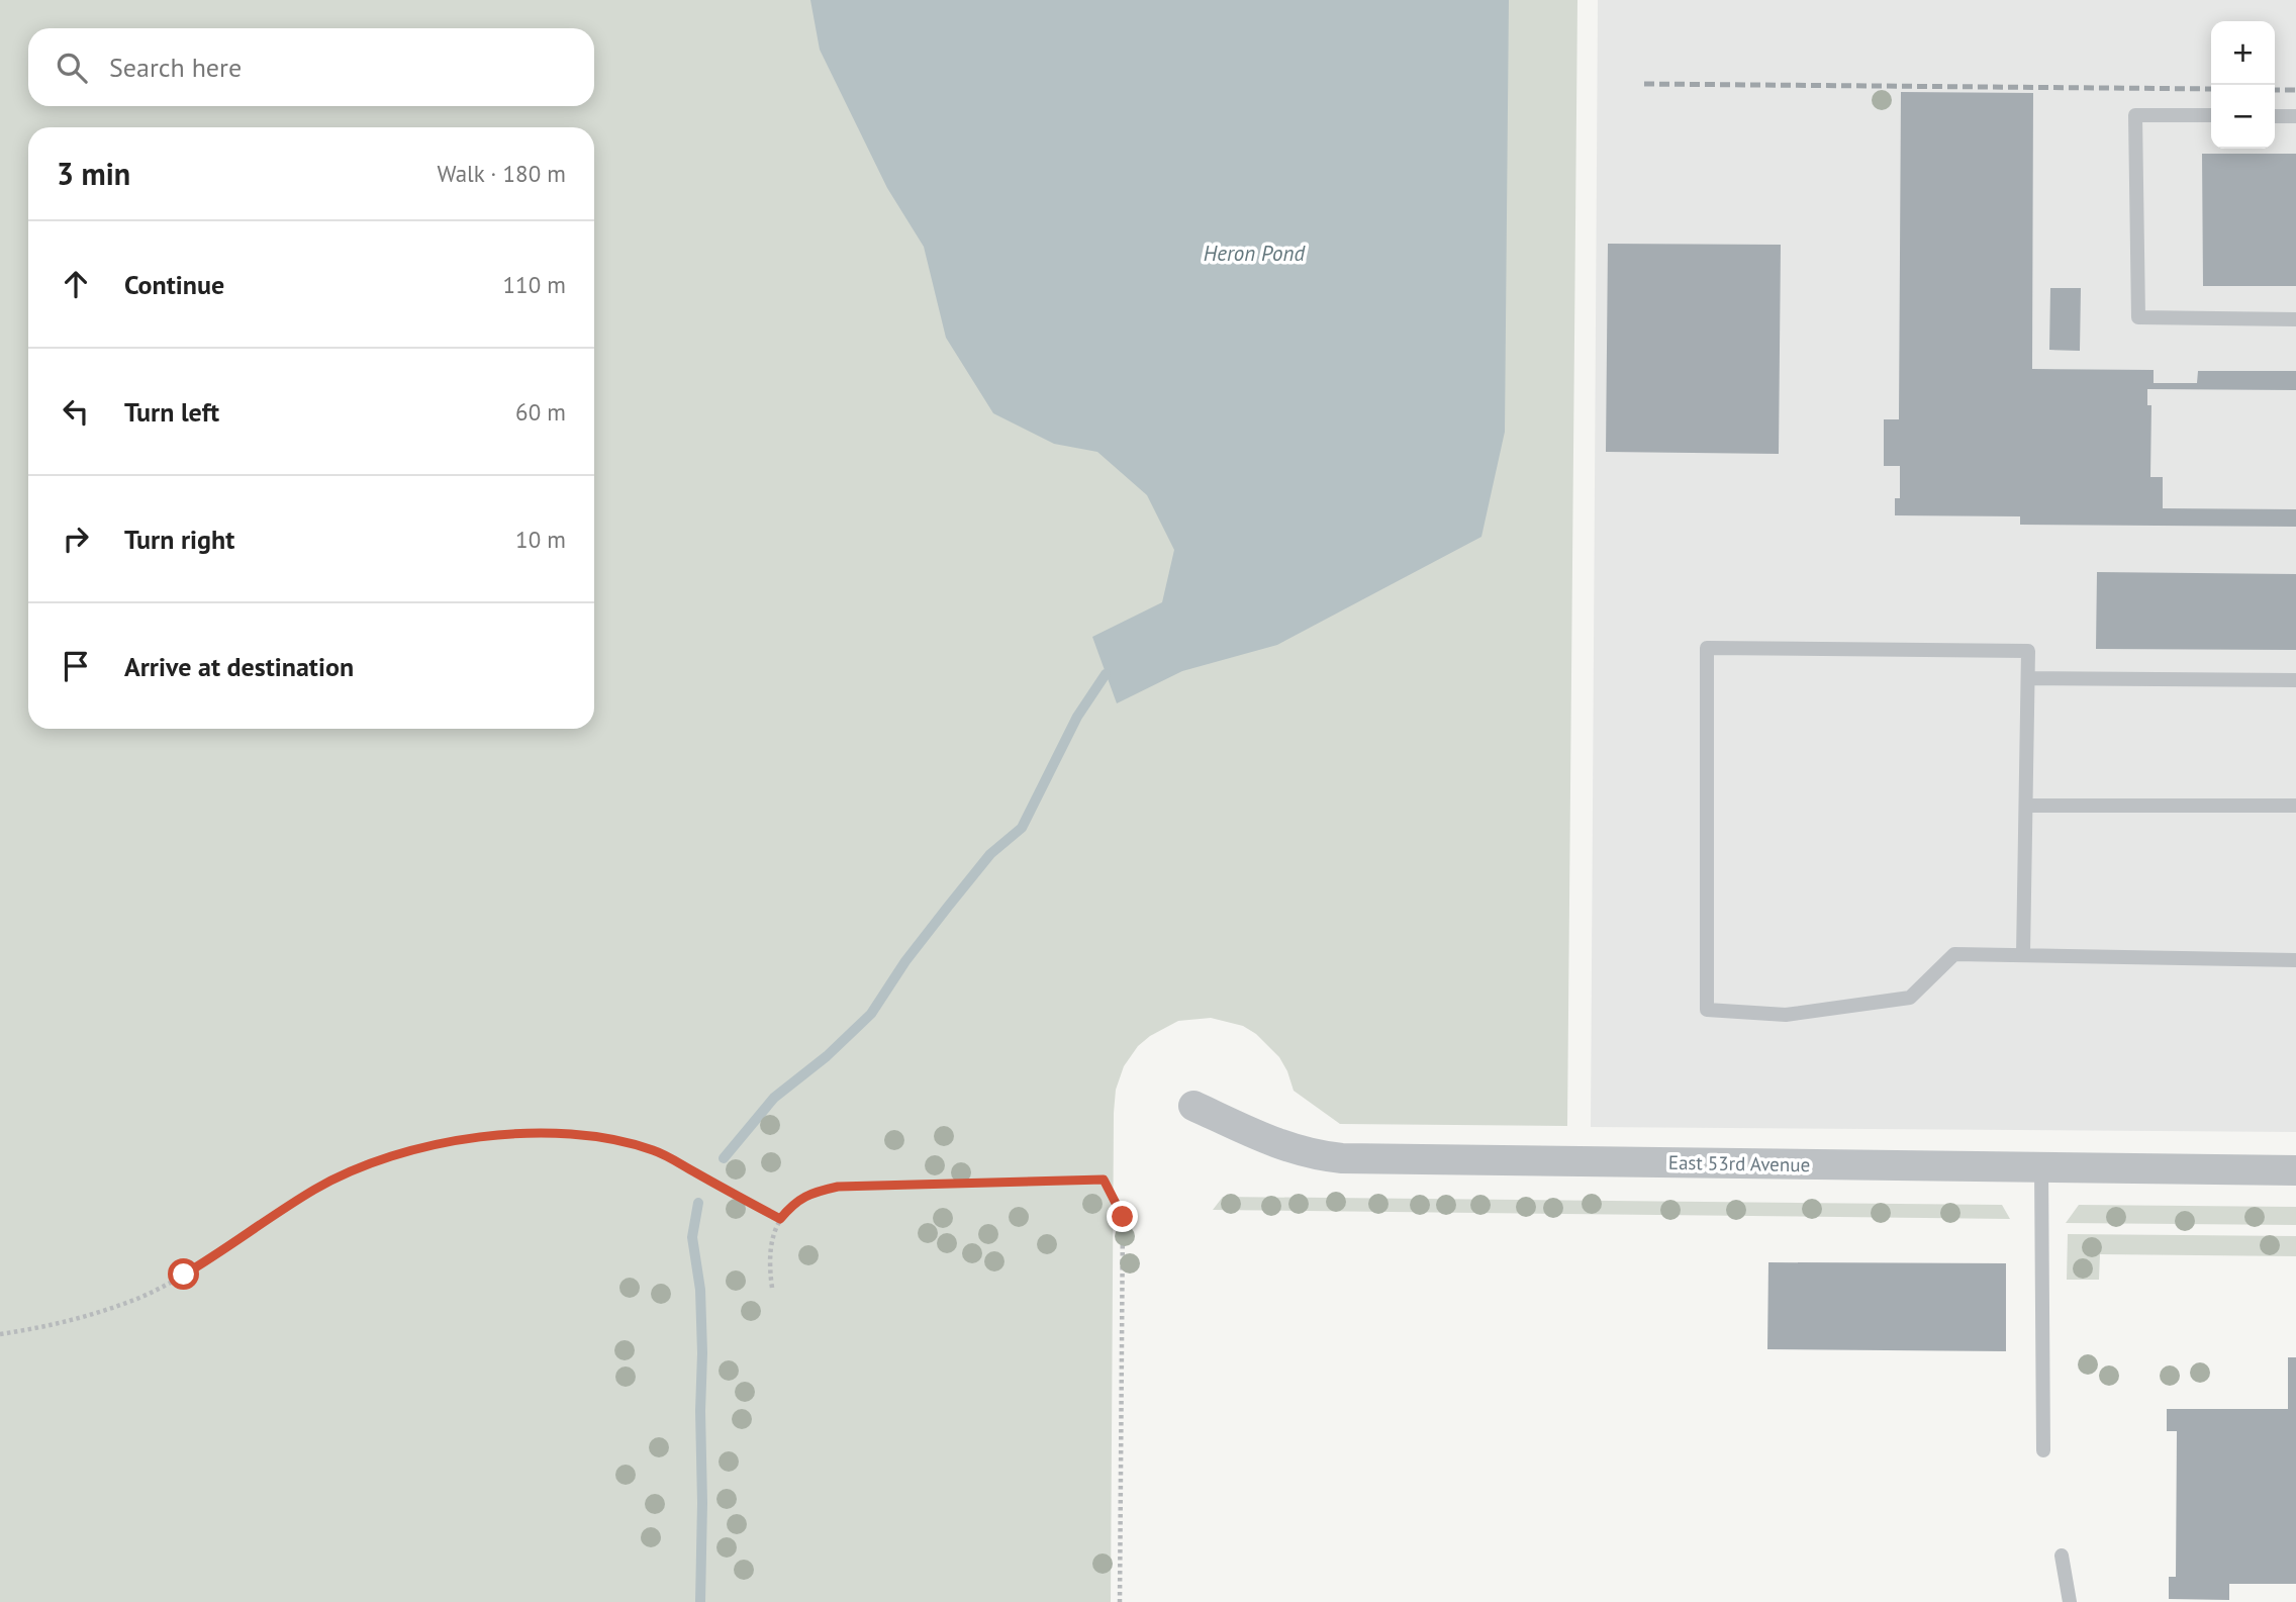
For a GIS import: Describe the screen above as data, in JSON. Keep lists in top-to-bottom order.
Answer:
{
  "streets": {
    "street": ["East 53rd Avenue"]
  },
  "water": ["Heron Pond"],
  "page": {
    "map_buttons": ["+", "−"],
    "search": "Search here",
    "heading": ["3 min", "Walk · 180 m"],
    "list": [
      ["Continue", "110 m"],
      ["Turn left", "60 m"],
      ["Turn right", "10 m"],
      "Arrive at destination"
    ]
  }
}
